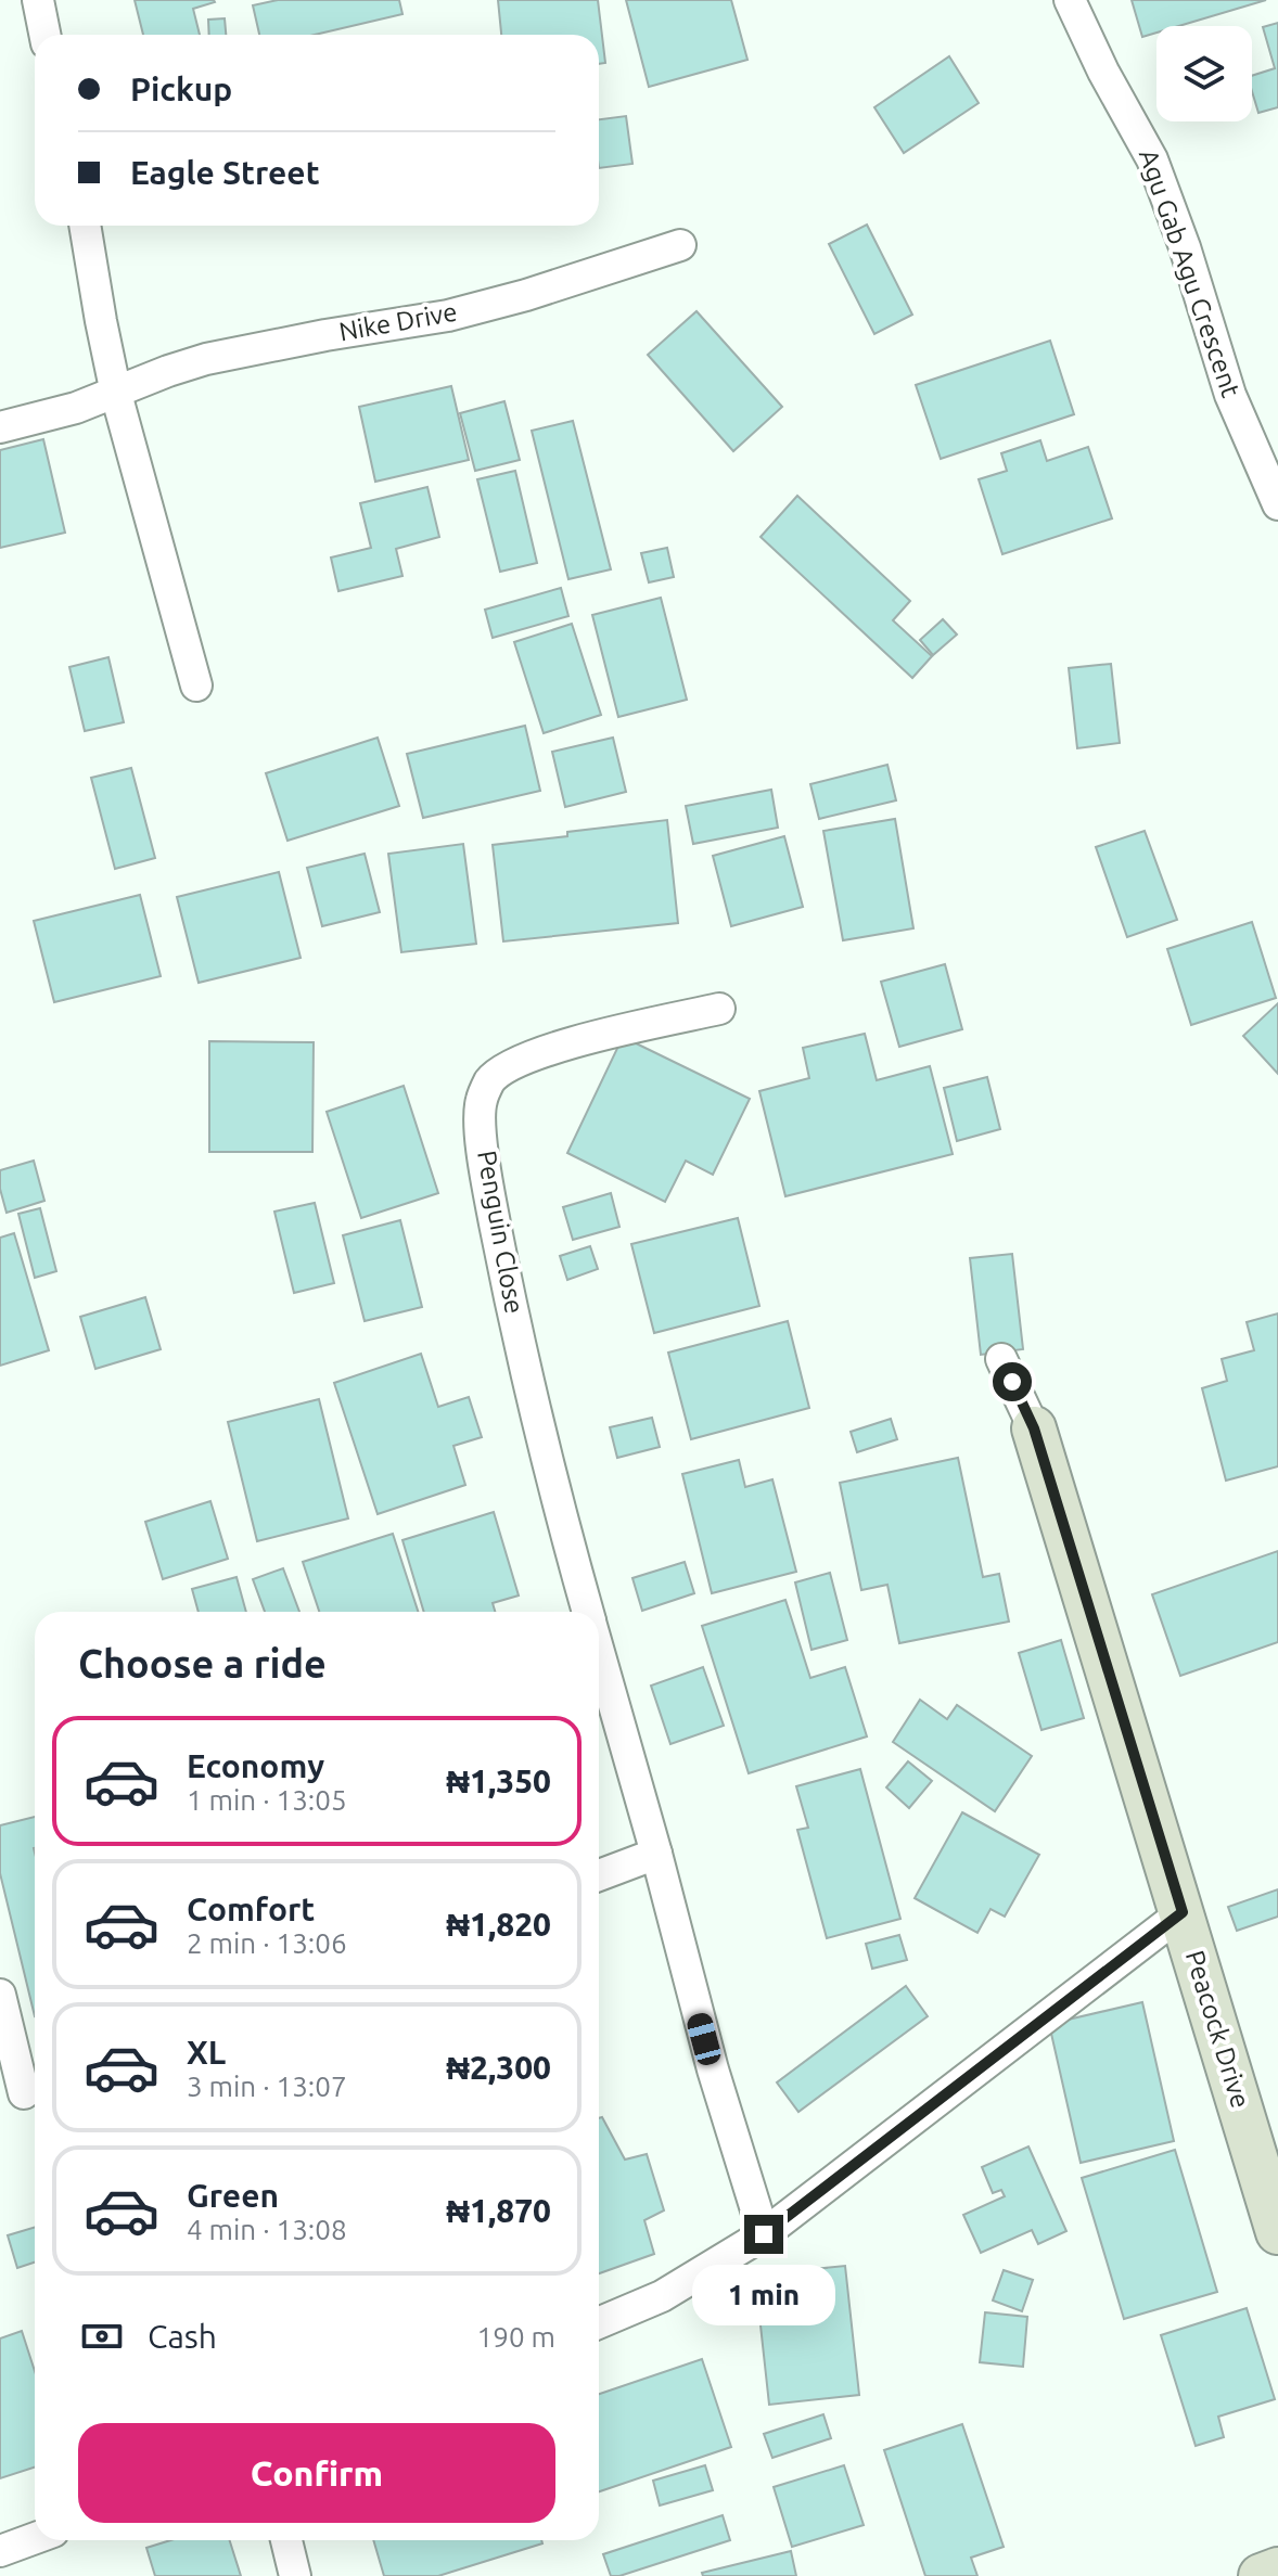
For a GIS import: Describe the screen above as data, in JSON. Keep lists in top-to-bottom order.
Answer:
{
  "streets": {
    "street": [
      "Agu Gab Agu Crescent",
      "Nike Drive",
      "Penguin Close",
      "Peacock Drive"
    ]
  },
  "page": {
    "banner": ["Pickup", "Eagle Street"],
    "heading": "Choose a ride",
    "list": [
      {
        "name": "Economy",
        "note": "1 min · 13:05",
        "value": "₦1,350"
      },
      {
        "name": "Comfort",
        "note": "2 min · 13:06",
        "value": "₦1,820"
      },
      {
        "name": "XL",
        "note": "3 min · 13:07",
        "value": "₦2,300"
      },
      {
        "name": "Green",
        "note": "4 min · 13:08",
        "value": "₦1,870"
      }
    ],
    "bubble": "1 min",
    "pay": ["Cash", "190 m"],
    "buttons": "Confirm"
  }
}
